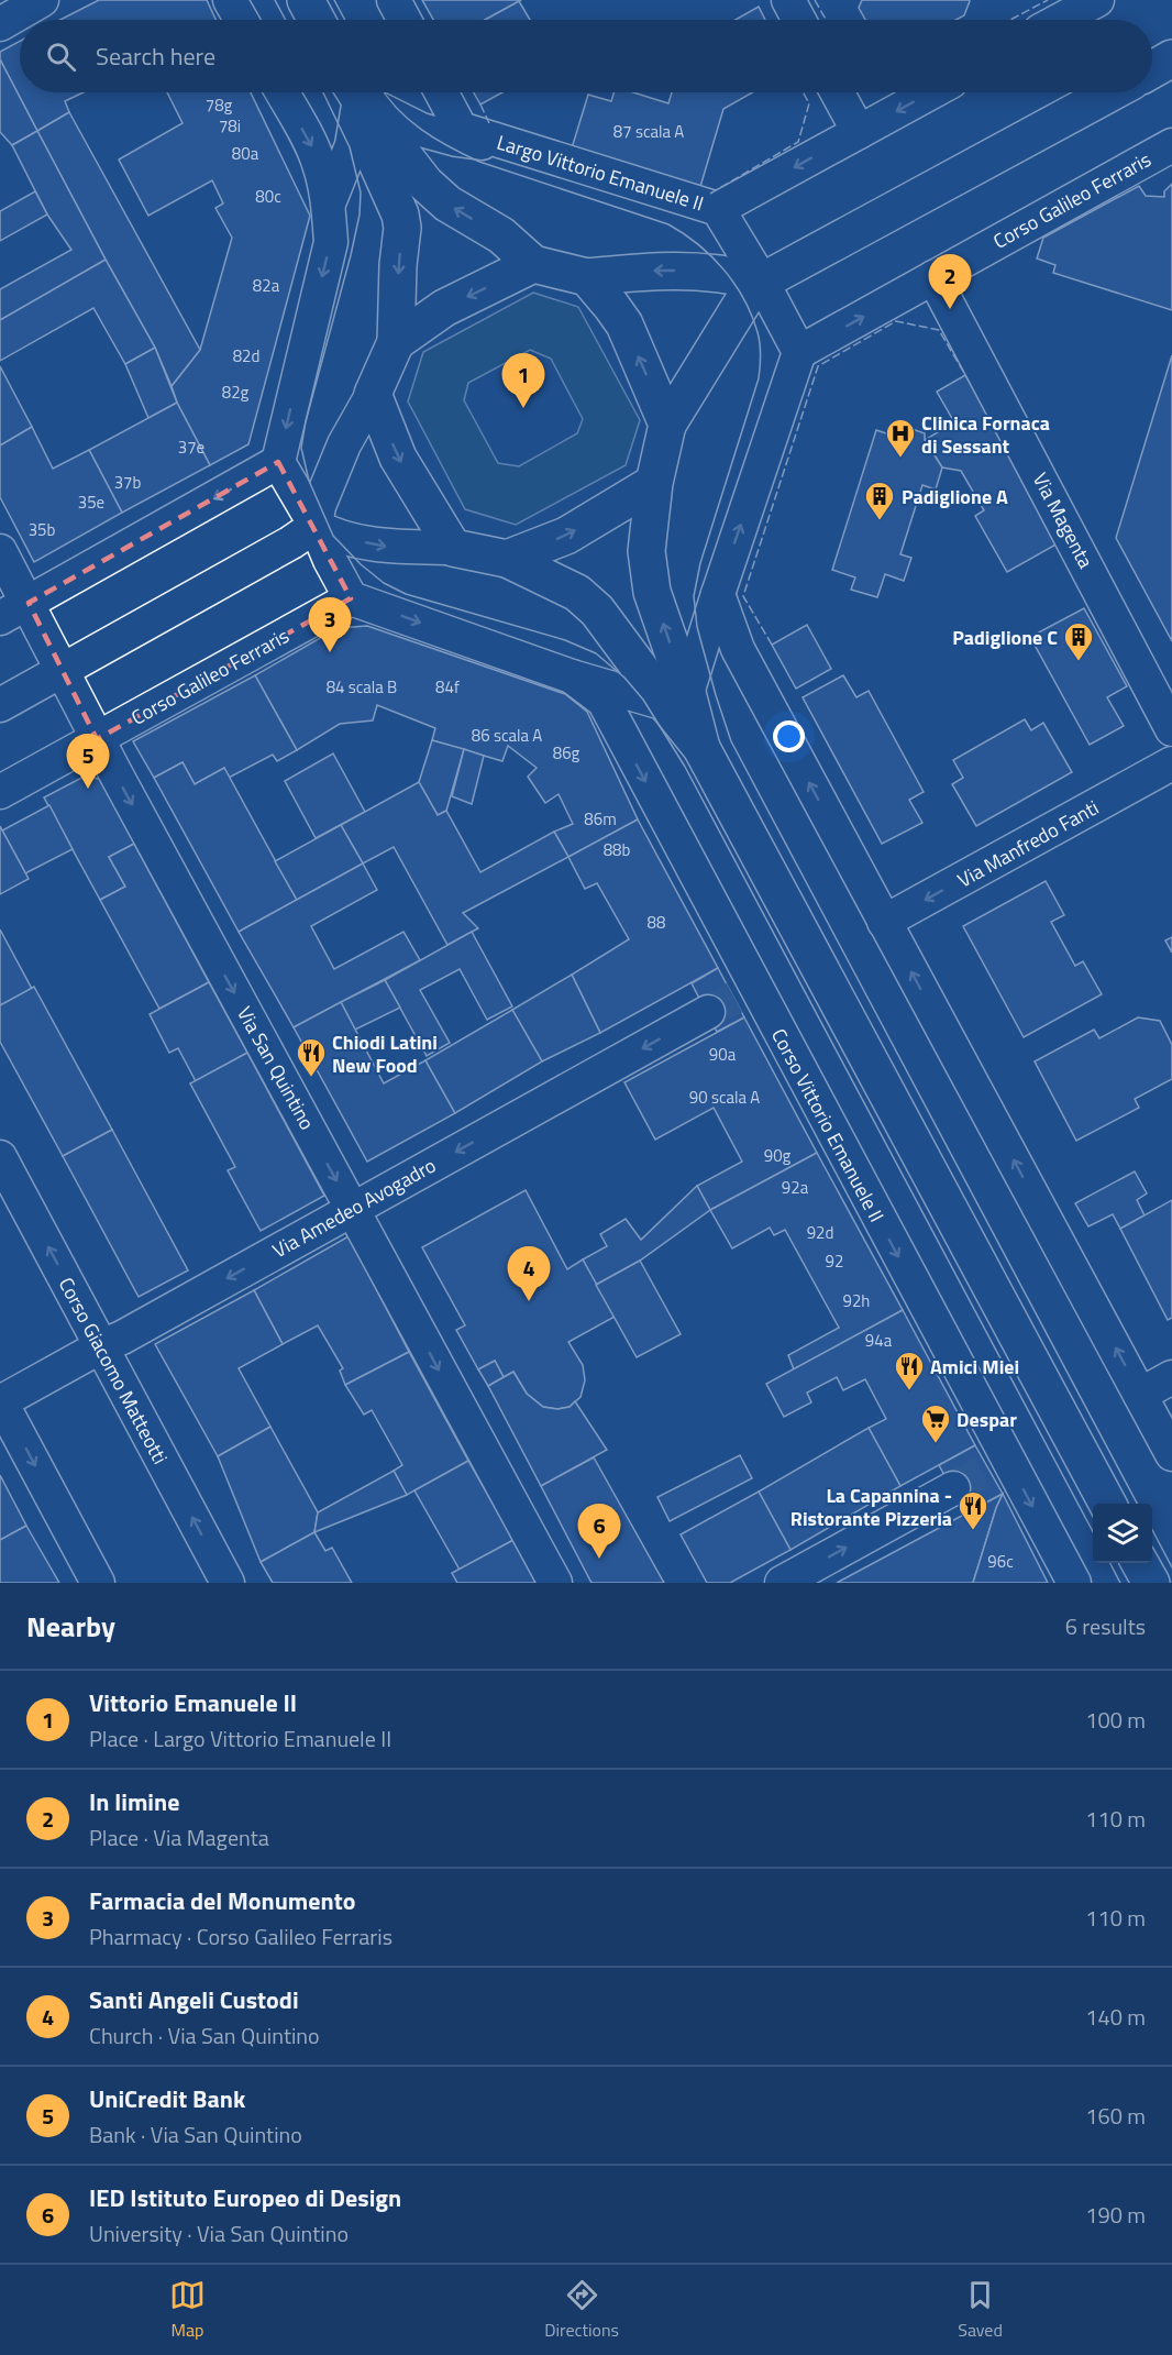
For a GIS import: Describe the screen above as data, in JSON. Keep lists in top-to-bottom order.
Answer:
{
  "streets": {
    "street": [
      "Largo Vittorio Emanuele II",
      "Corso Galileo Ferraris",
      "Via Magenta",
      "Via Manfredo Fanti",
      "Via San Quintino",
      "Corso Vittorio Emanuele II",
      "Via Amedeo Avogadro",
      "Corso Giacomo Matteotti"
    ]
  },
  "crossings": [
    ["Largo Vittorio Emanuele II", "Corso Galileo Ferraris"],
    ["Corso Galileo Ferraris", "Via Magenta"],
    ["Corso Galileo Ferraris", "Via San Quintino"],
    ["Via San Quintino", "Via Amedeo Avogadro"],
    ["Corso Vittorio Emanuele II", "Via Amedeo Avogadro"],
    ["Via Amedeo Avogadro", "Corso Giacomo Matteotti"]
  ],
  "one_way": ["Via Manfredo Fanti", "Via San Quintino", "Via Amedeo Avogadro"],
  "places": {
    "hospital": ["Clinica Fornaca di Sessant"],
    "building": ["Padiglione A", "Padiglione C"],
    "restaurant": ["Chiodi Latini New Food", "Amici Miei", "La Capannina - Ristorante Pizzeria"],
    "supermarket": ["Despar"]
  },
  "house_numbers": [
    "78g",
    "78i",
    "87 scala A",
    "80a",
    "80c",
    "82a",
    "82d",
    "82g",
    "37e",
    "37b",
    "35e",
    "35b",
    "84 scala B",
    "84f",
    "86 scala A",
    "86g",
    "86m",
    "88b",
    "88",
    "90a",
    "90 scala A",
    "90g",
    "92a",
    "92d",
    "92",
    "92h",
    "94a",
    "96c"
  ],
  "page": {
    "search": "Search here",
    "pins": [
      "2",
      "1",
      "3",
      "5",
      "4",
      "6"
    ],
    "heading": ["Nearby", "6 results"],
    "list": [
      {
        "mark": "1",
        "name": "Vittorio Emanuele II",
        "note": "Place · Largo Vittorio Emanuele II",
        "value": "100 m"
      },
      {
        "mark": "2",
        "name": "In limine",
        "note": "Place · Via Magenta",
        "value": "110 m"
      },
      {
        "mark": "3",
        "name": "Farmacia del Monumento",
        "note": "Pharmacy · Corso Galileo Ferraris",
        "value": "110 m"
      },
      {
        "mark": "4",
        "name": "Santi Angeli Custodi",
        "note": "Church · Via San Quintino",
        "value": "140 m"
      },
      {
        "mark": "5",
        "name": "UniCredit Bank",
        "note": "Bank · Via San Quintino",
        "value": "160 m"
      },
      {
        "mark": "6",
        "name": "IED Istituto Europeo di Design",
        "note": "University · Via San Quintino",
        "value": "190 m"
      }
    ],
    "nav": ["Map", "Directions", "Saved"]
  }
}
